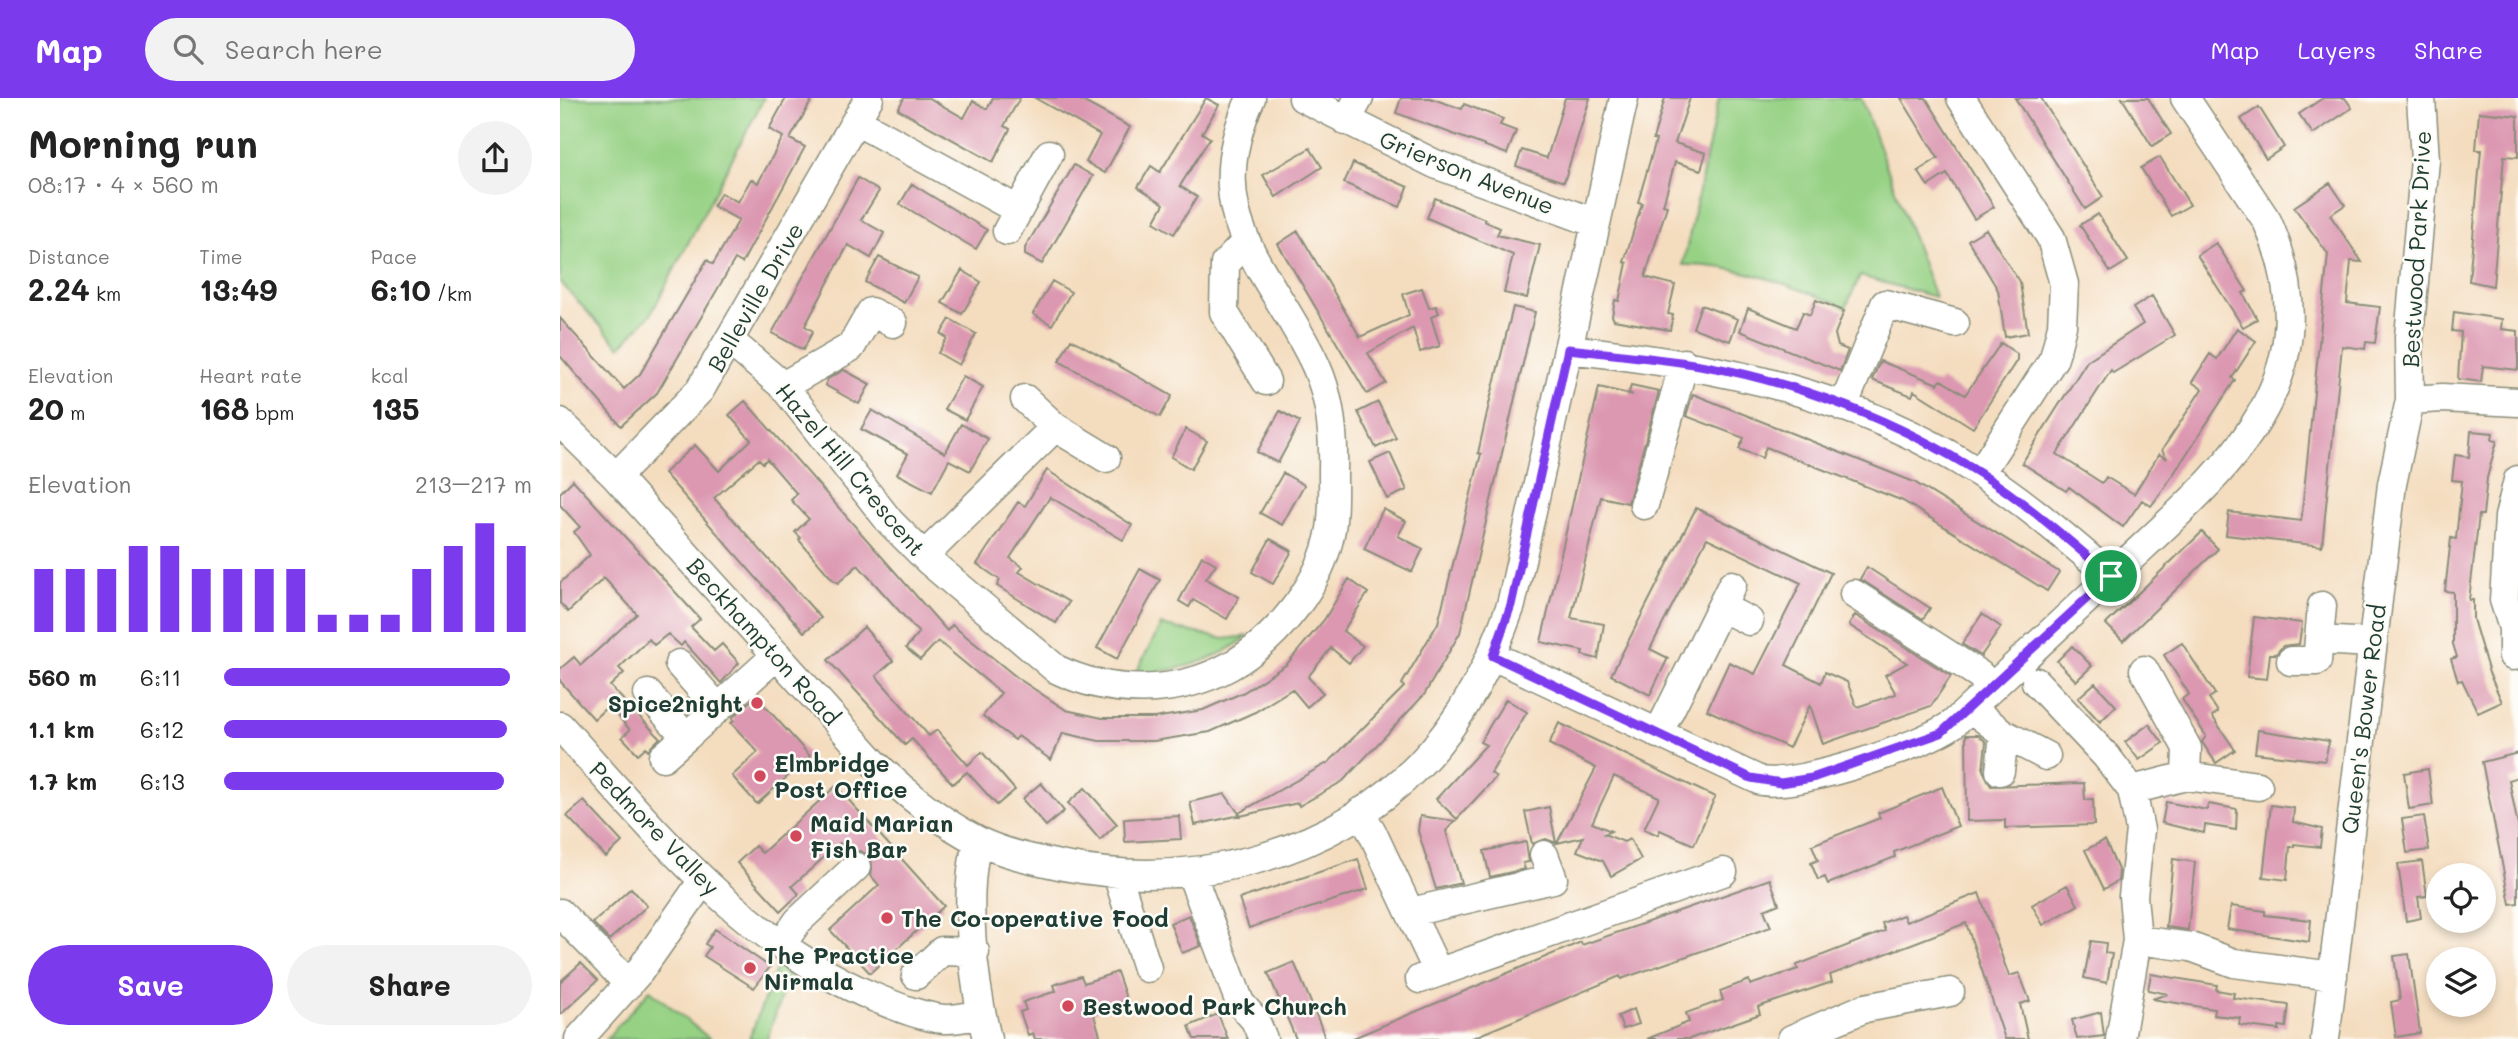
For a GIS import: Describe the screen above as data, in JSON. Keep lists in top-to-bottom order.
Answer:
{
  "streets": {
    "street": [
      "Grierson Avenue",
      "Bestwood Park Drive",
      "Belleville Drive",
      "Hazel Hill Crescent",
      "Beckhampton Road",
      "Queen's Bower Road",
      "Pedmore Valley"
    ]
  },
  "crossings": [
    ["Grierson Avenue", "Beckhampton Road"],
    ["Bestwood Park Drive", "Queen's Bower Road"],
    ["Belleville Drive", "Hazel Hill Crescent"],
    ["Belleville Drive", "Beckhampton Road"]
  ],
  "places": [
    "Spice2night",
    "Elmbridge Post Office",
    "Maid Marian Fish Bar",
    "The Co-operative Food",
    "The Practice Nirmala",
    "Bestwood Park Church"
  ],
  "page": {
    "header": "Map",
    "search": "Search here",
    "nav": ["Map", "Layers", "Share"],
    "heading": ["Morning run", "08:17 · 4 × 560 m"],
    "stats": [
      ["Distance", "2.24 km"],
      ["Time", "13:49"],
      ["Pace", "6:10 /km"],
      ["Elevation", "20 m"],
      ["Heart rate", "168 bpm"],
      ["kcal", "135"]
    ],
    "chart": ["Elevation", "213–217 m"],
    "list": [
      {
        "name": "560 m",
        "note": "6:11"
      },
      {
        "name": "1.1 km",
        "note": "6:12"
      },
      {
        "name": "1.7 km",
        "note": "6:13"
      }
    ],
    "buttons": ["Save", "Share"]
  }
}
